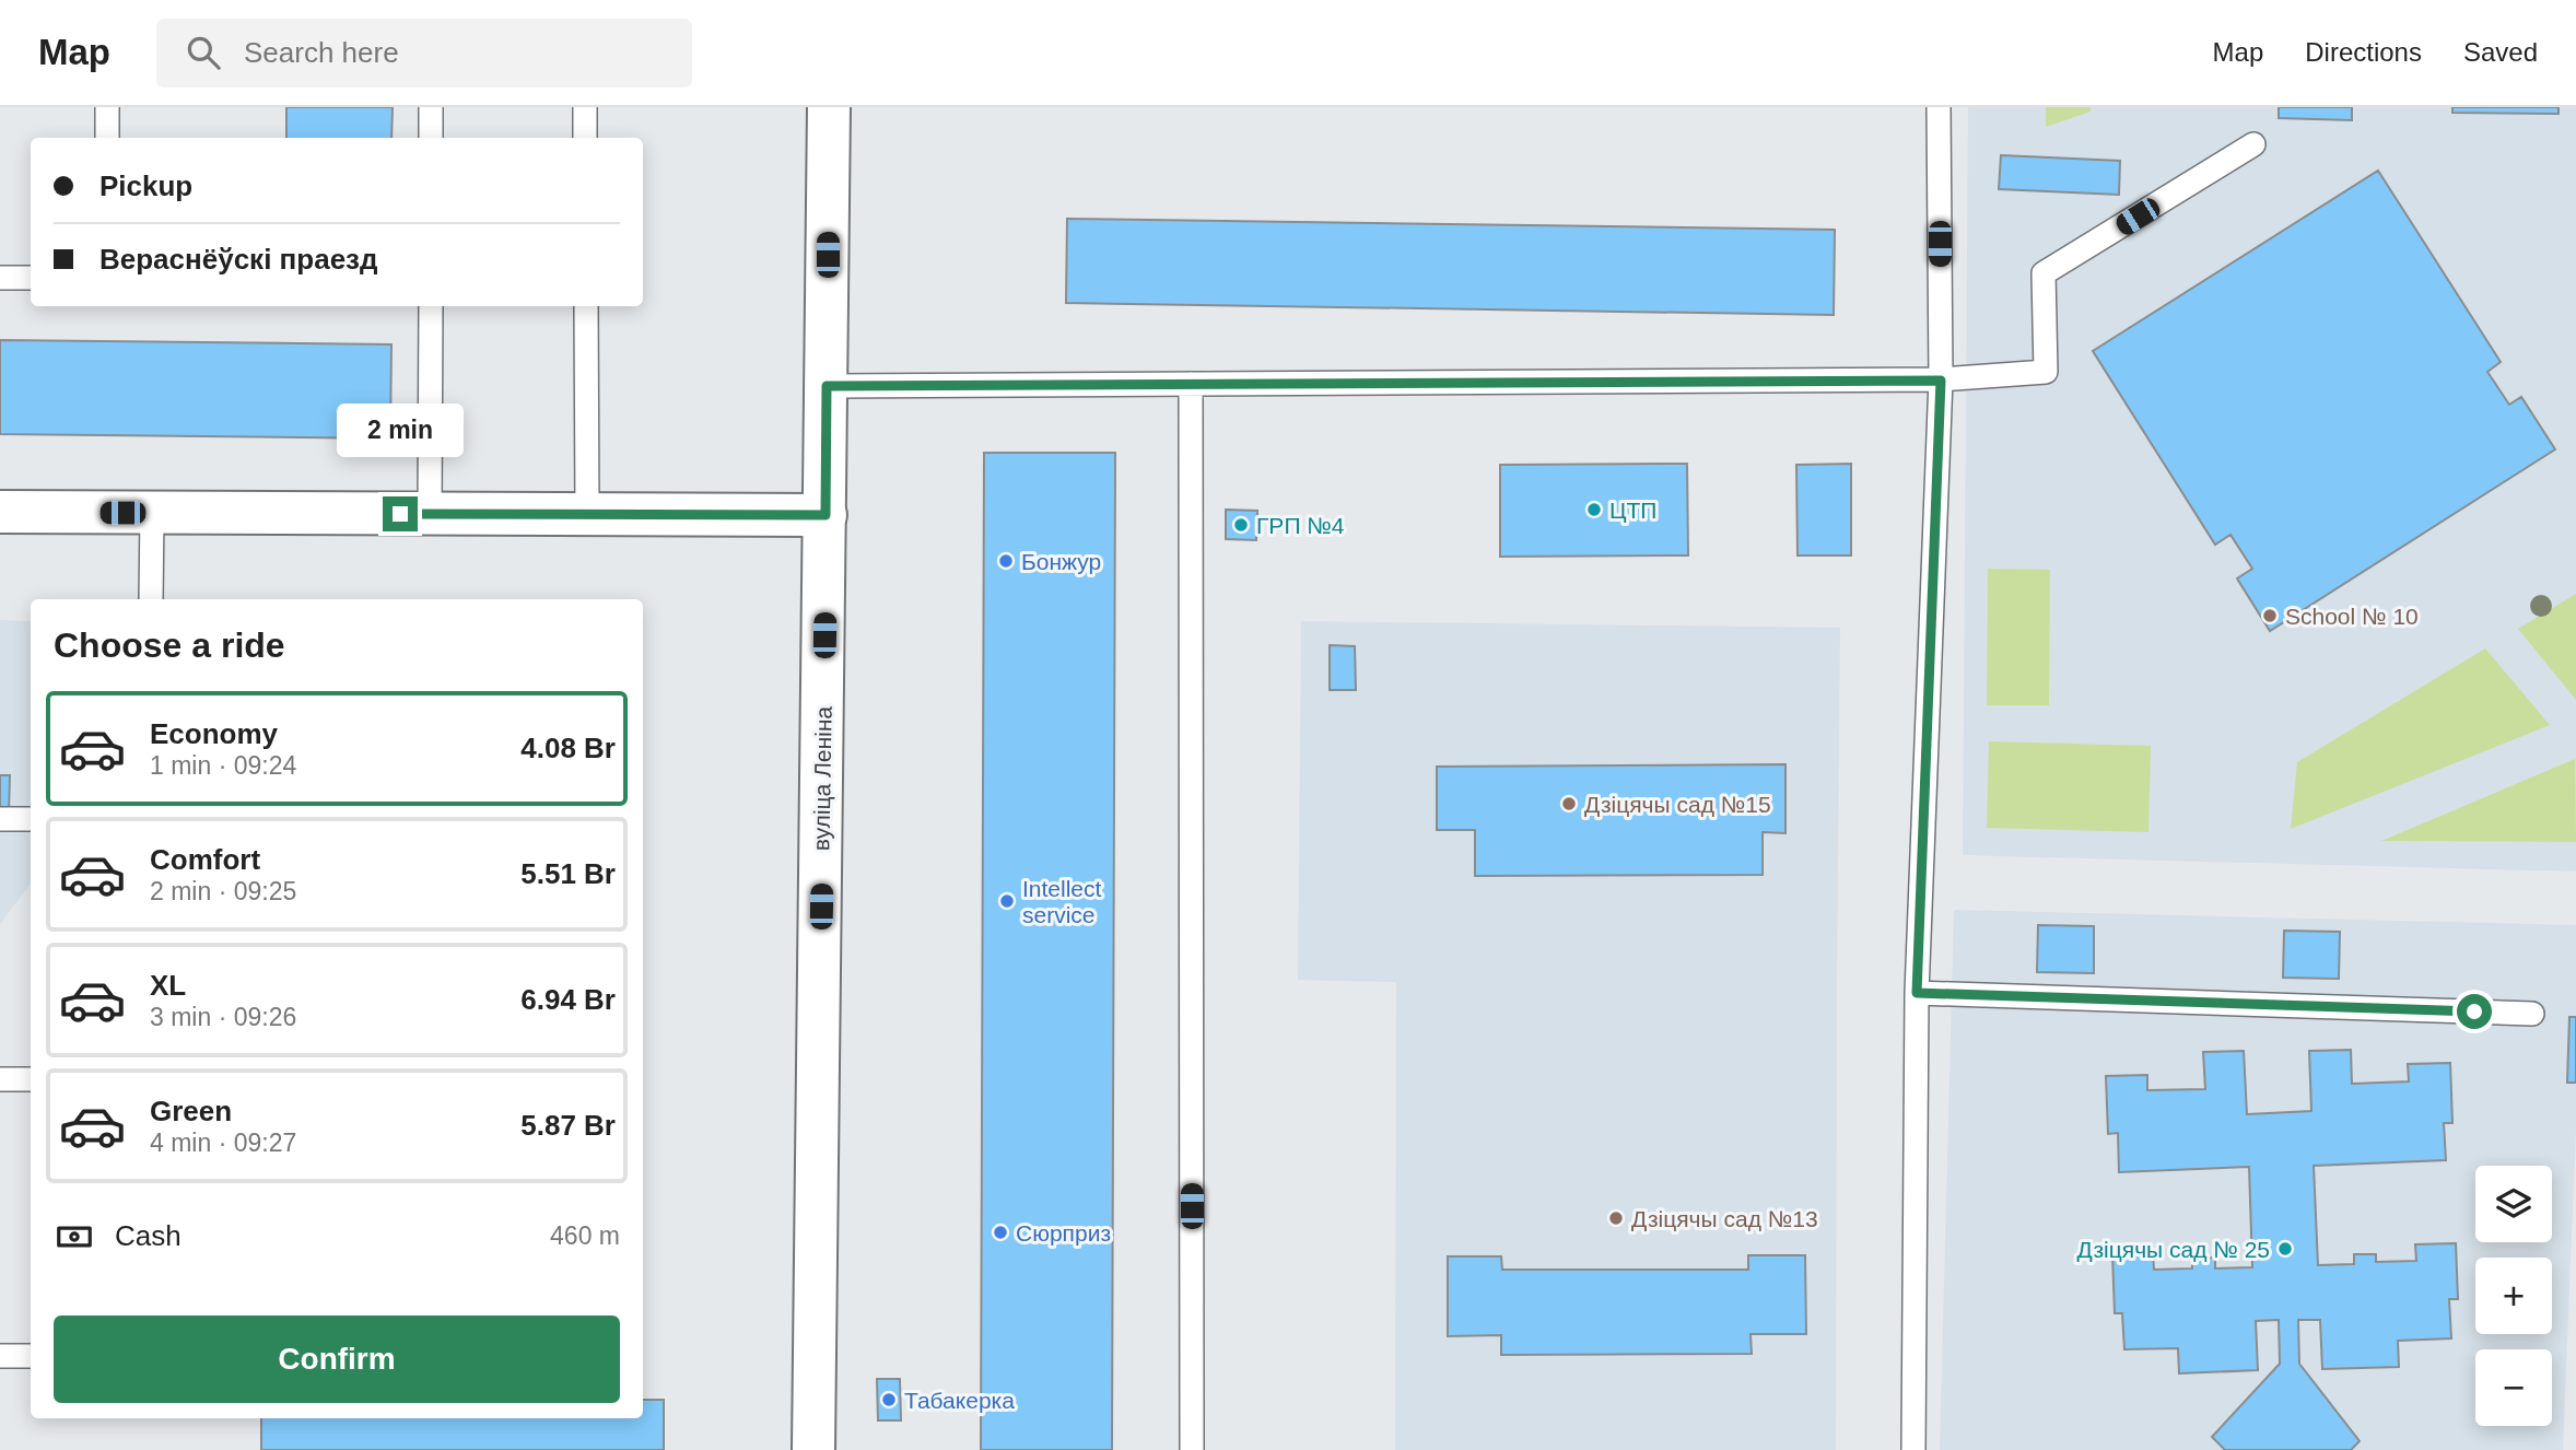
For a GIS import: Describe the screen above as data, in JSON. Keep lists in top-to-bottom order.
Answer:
{
  "streets": {
    "street": ["вуліца Леніна"]
  },
  "places": [
    "ЦТП",
    "ГРП №4",
    "Бонжур",
    "School № 10",
    "Дзіцячы сад №15",
    "Intellect service",
    "Дзіцячы сад №13",
    "Сюрприз",
    "Дзіцячы сад № 25",
    "Табакерка"
  ],
  "page": {
    "header": "Map",
    "search": "Search here",
    "nav": ["Map", "Directions", "Saved"],
    "banner": ["Pickup", "Вераснёўскі праезд"],
    "bubble": "2 min",
    "heading": "Choose a ride",
    "list": [
      {
        "name": "Economy",
        "note": "1 min · 09:24",
        "value": "4.08 Br"
      },
      {
        "name": "Comfort",
        "note": "2 min · 09:25",
        "value": "5.51 Br"
      },
      {
        "name": "XL",
        "note": "3 min · 09:26",
        "value": "6.94 Br"
      },
      {
        "name": "Green",
        "note": "4 min · 09:27",
        "value": "5.87 Br"
      }
    ],
    "map_buttons": ["+", "−"],
    "pay": ["Cash", "460 m"],
    "buttons": "Confirm"
  }
}
